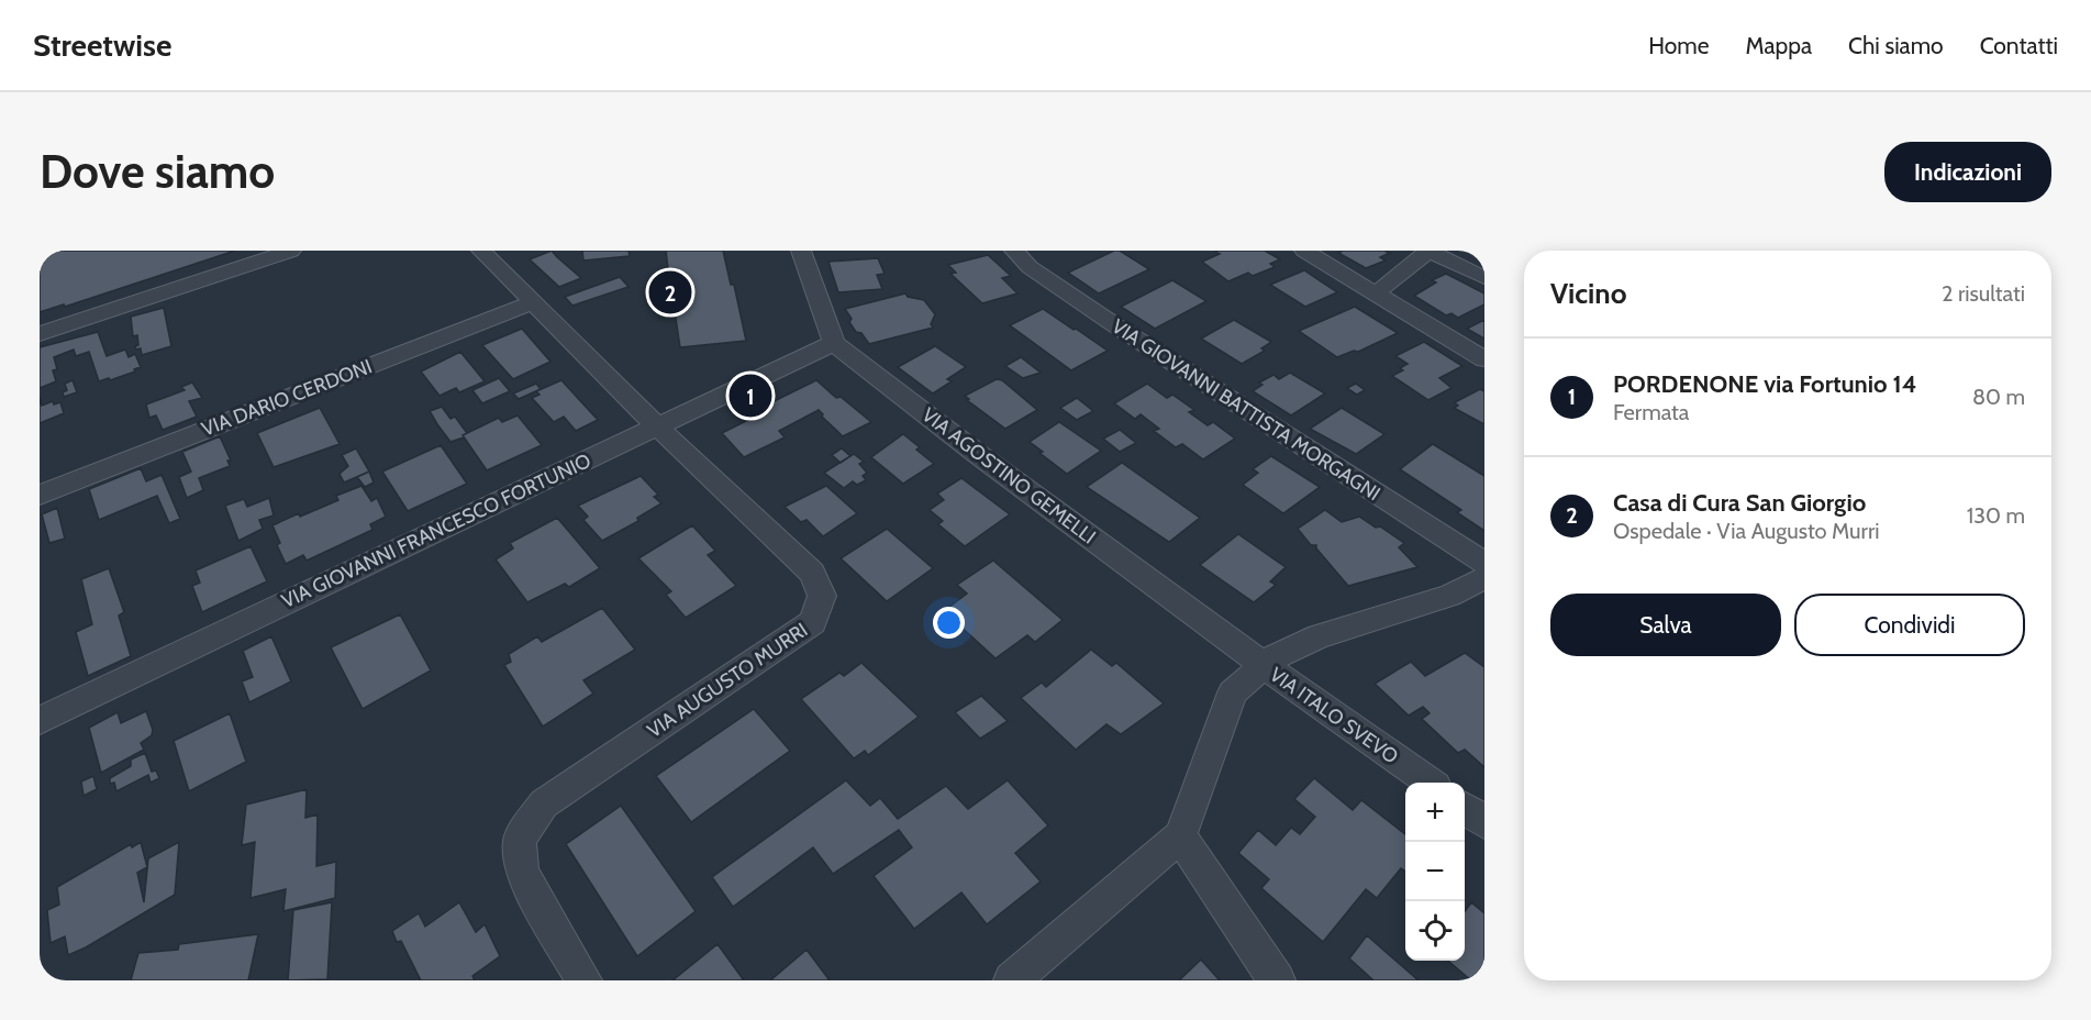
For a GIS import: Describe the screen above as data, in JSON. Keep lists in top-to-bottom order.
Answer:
{
  "streets": {
    "street": [
      "VIA DARIO CERDONI",
      "VIA GIOVANNI BATTISTA MORGAGNI",
      "VIA AGOSTINO GEMELLI",
      "VIA GIOVANNI FRANCESCO FORTUNIO",
      "VIA AUGUSTO MURRI",
      "VIA ITALO SVEVO"
    ]
  },
  "crossings": [
    ["VIA DARIO CERDONI", "VIA AUGUSTO MURRI"],
    ["VIA AGOSTINO GEMELLI", "VIA GIOVANNI FRANCESCO FORTUNIO"],
    ["VIA AGOSTINO GEMELLI", "VIA ITALO SVEVO"],
    ["VIA GIOVANNI FRANCESCO FORTUNIO", "VIA AUGUSTO MURRI"]
  ],
  "page": {
    "header": "Streetwise",
    "nav": [
      "Home",
      "Mappa",
      "Chi siamo",
      "Contatti"
    ],
    "buttons": [
      "Indicazioni",
      ["Salva", "Condividi"]
    ],
    "title": "Dove siamo",
    "heading": ["Vicino", "2 risultati"],
    "pins": ["2", "1"],
    "list": [
      {
        "mark": "1",
        "name": "PORDENONE via Fortunio 14",
        "note": "Fermata",
        "value": "80 m"
      },
      {
        "mark": "2",
        "name": "Casa di Cura San Giorgio",
        "note": "Ospedale · Via Augusto Murri",
        "value": "130 m"
      }
    ],
    "map_buttons": ["+", "−"]
  }
}
